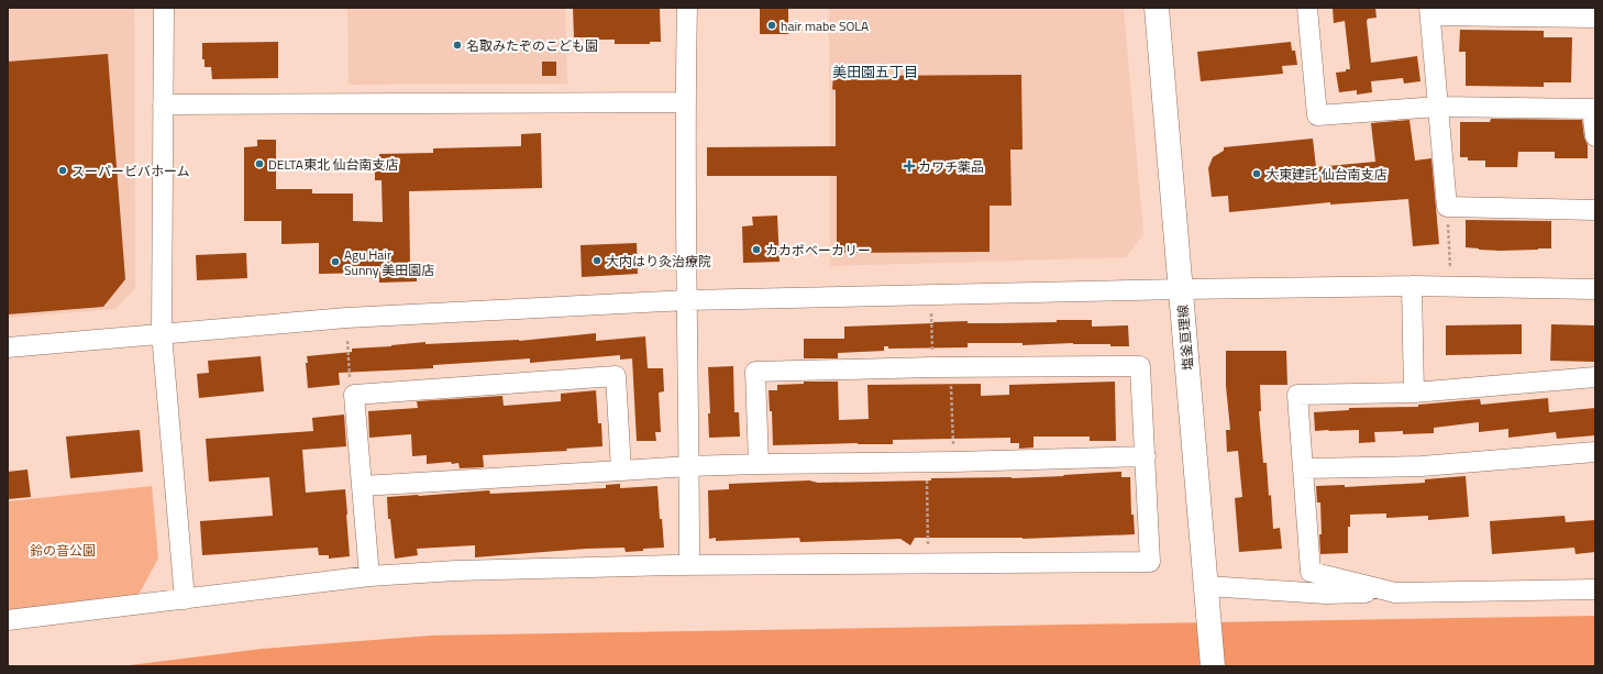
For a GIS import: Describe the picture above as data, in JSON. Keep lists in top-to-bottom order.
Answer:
{
  "streets": {
    "main road": ["塩釜亘理線"]
  },
  "districts": ["美田園五丁目"],
  "parks": ["鈴の音公園"],
  "places": {
    "other": [
      "hair mabe SOLA",
      "名取みたぞのこども園",
      "DELTA東北 仙台南支店",
      "スーパービバホーム",
      "大東建託 仙台南支店",
      "カカポベーカリー",
      "大内はり灸治療院",
      "Agu Hair Sunny 美田園店"
    ],
    "health": ["カワチ薬品"]
  }
}
